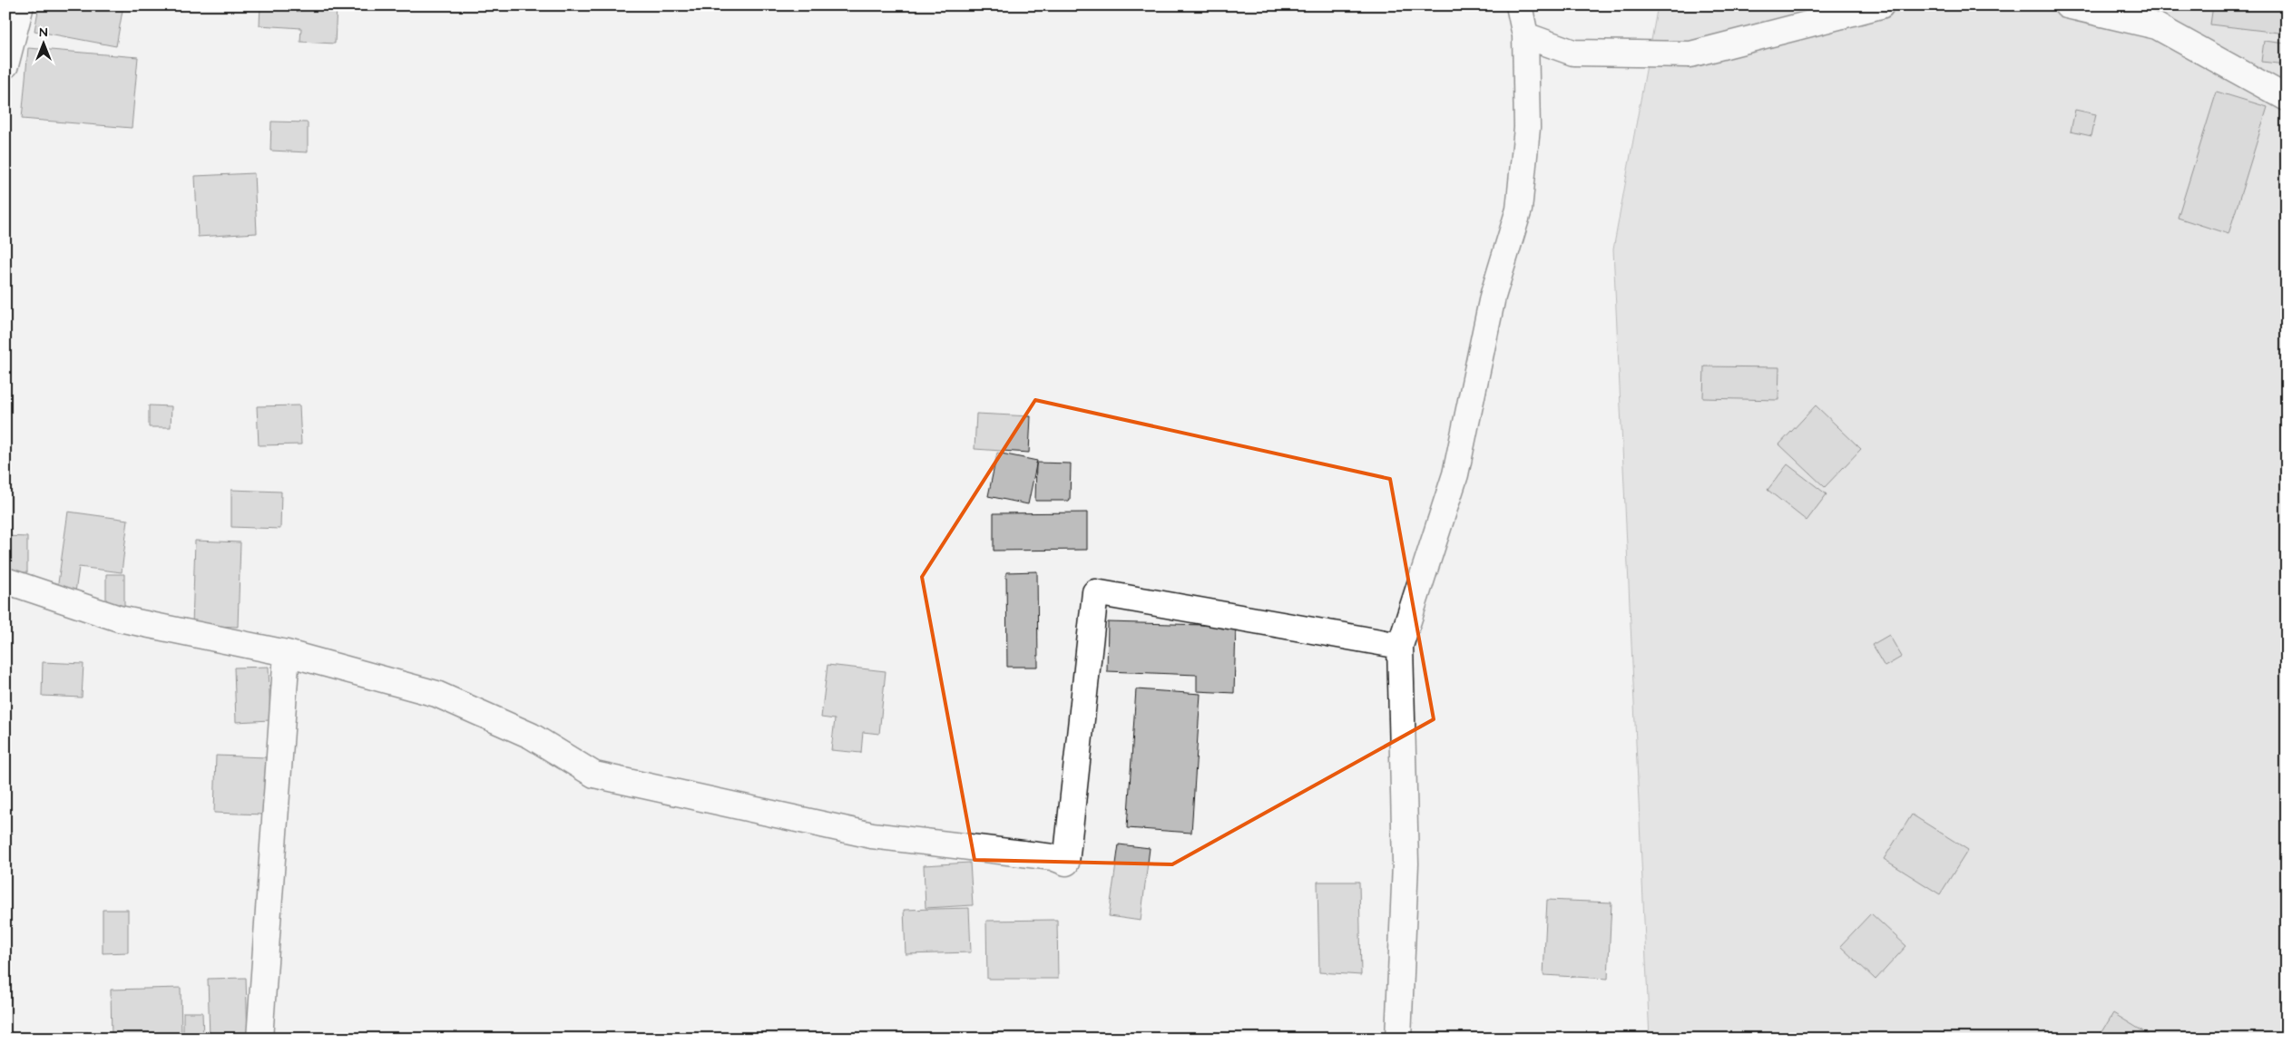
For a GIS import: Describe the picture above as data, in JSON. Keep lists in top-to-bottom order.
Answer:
{
  "north": "top"
}
